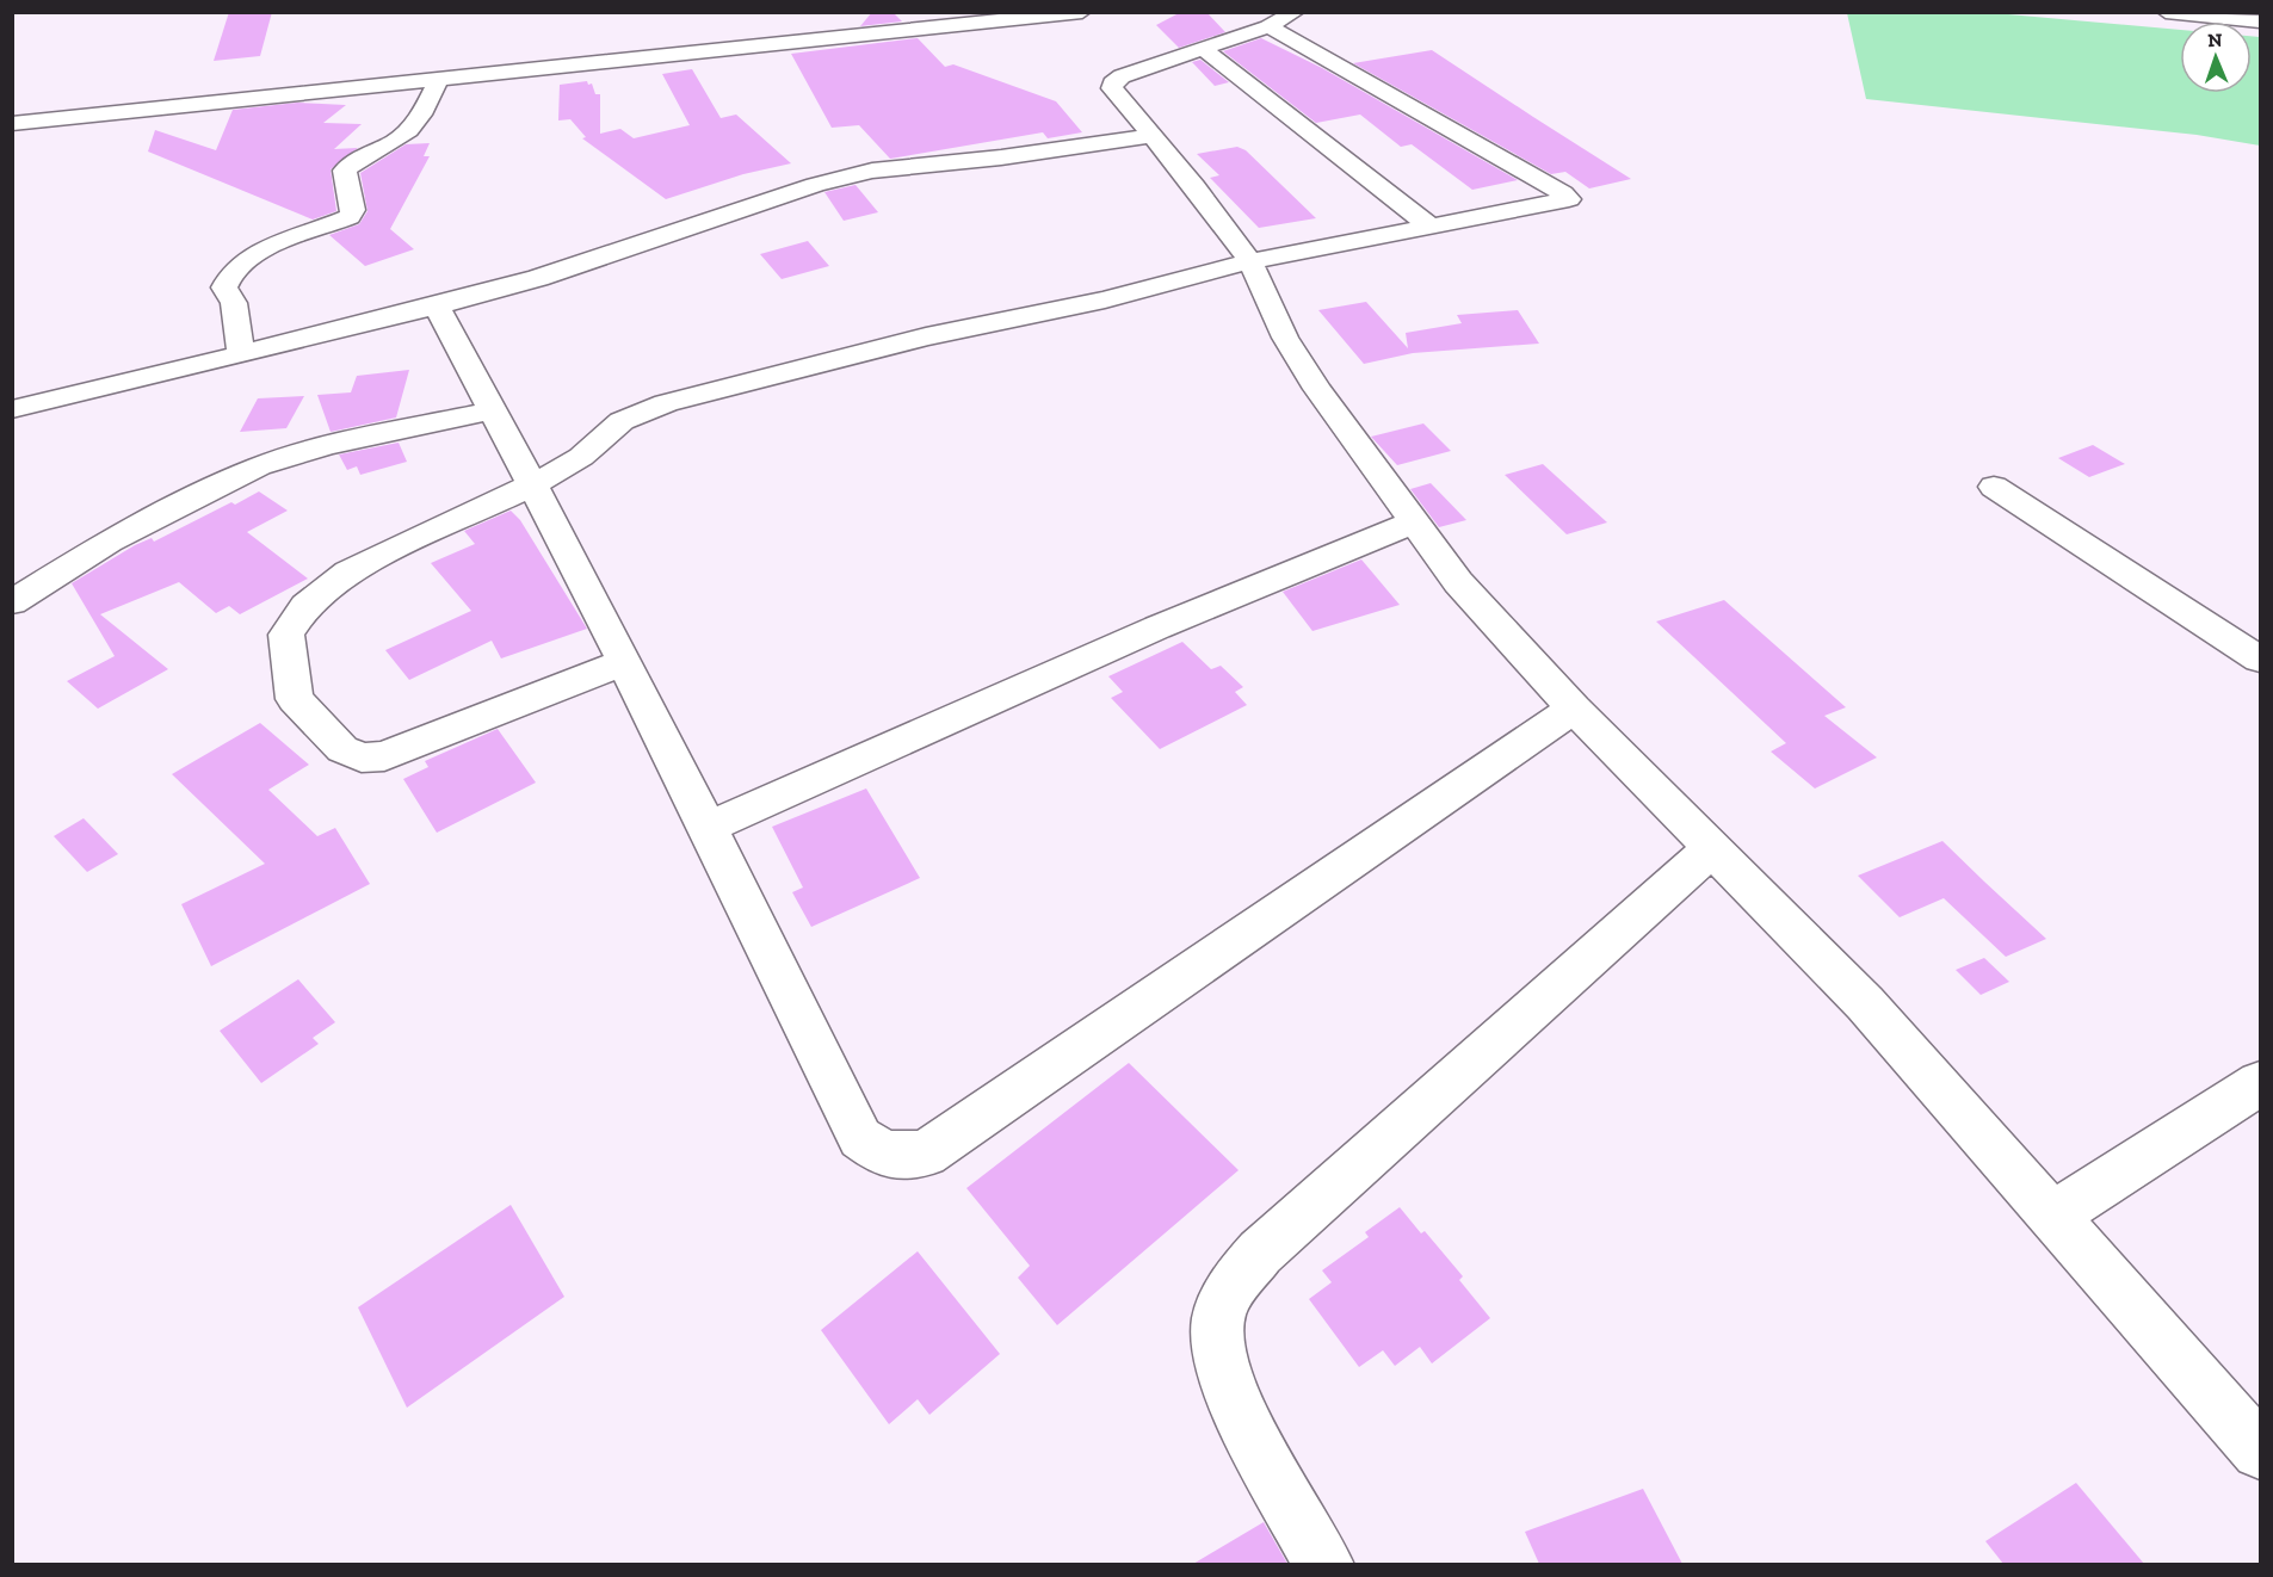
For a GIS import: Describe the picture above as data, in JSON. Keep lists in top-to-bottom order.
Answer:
{
  "north": "top"
}
